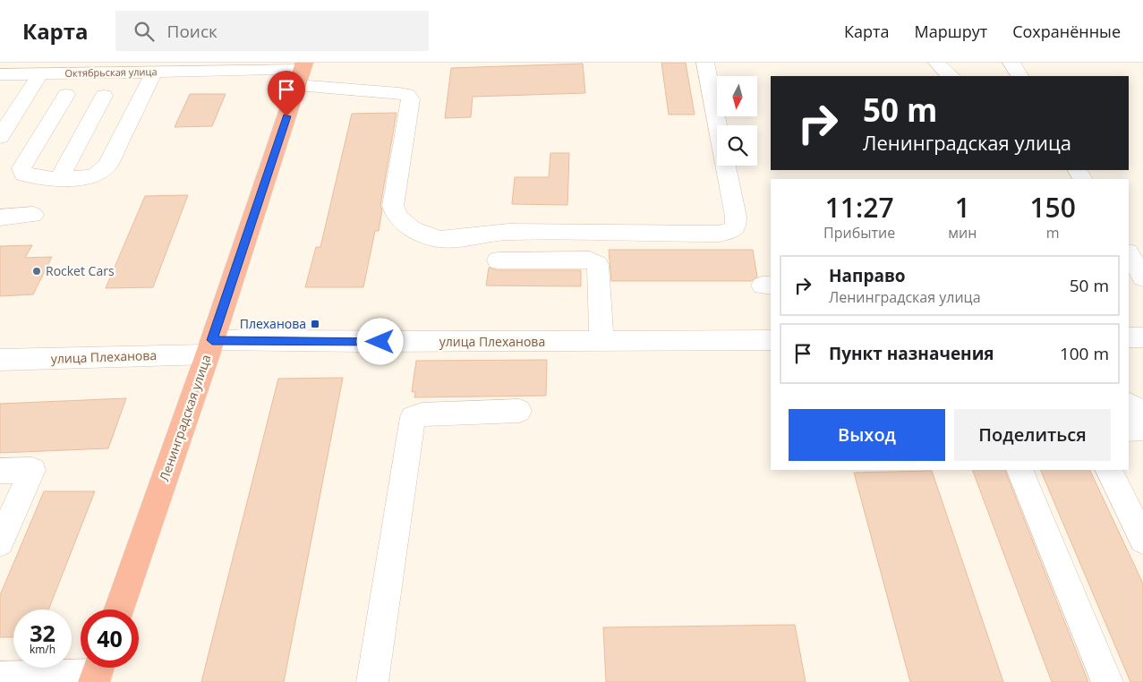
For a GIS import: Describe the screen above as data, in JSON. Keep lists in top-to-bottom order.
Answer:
{
  "streets": {
    "highway": ["Ленинградская улица"],
    "street": ["Октябрьская улица", "улица Плеханова"]
  },
  "crossings": [
    ["Октябрьская улица", "Ленинградская улица"],
    ["улица Плеханова", "Ленинградская улица"]
  ],
  "places": {
    "other": ["Rocket Cars"],
    "transit": ["Плеханова"]
  },
  "north": "bottom",
  "page": {
    "header": "Карта",
    "search": "Поиск",
    "nav": ["Карта", "Маршрут", "Сохранённые"],
    "turn": ["50 m", "Ленинградская улица"],
    "eta": [
      "11:27",
      "Прибытие",
      "1",
      "мин",
      "150",
      "m"
    ],
    "list": [
      {
        "name": "Направо",
        "note": "Ленинградская улица",
        "value": "50 m"
      },
      {
        "name": "Пункт назначения",
        "value": "100 m"
      }
    ],
    "buttons": ["Выход", "Поделиться"],
    "speed": "32 km/h",
    "limit": "40"
  }
}
